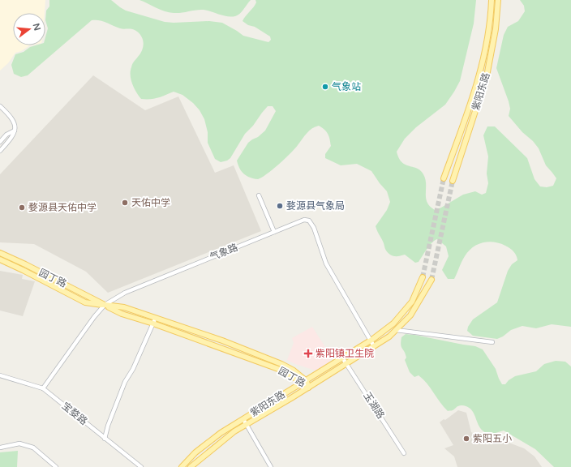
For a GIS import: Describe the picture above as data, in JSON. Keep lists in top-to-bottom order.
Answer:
{
  "streets": {
    "main road": ["紫阳东路", "园丁路"],
    "street": ["气象路", "玉湖路", "宝婺路"]
  },
  "crossings": [
    ["紫阳东路", "气象路"],
    ["紫阳东路", "园丁路"],
    ["紫阳东路", "玉湖路"],
    ["气象路", "园丁路"],
    ["气象路", "宝婺路"]
  ],
  "places": {
    "other": [
      "气象站",
      "天佑中学",
      "婺源县气象局",
      "婺源县天佑中学",
      "紫阳五小"
    ],
    "health": ["紫阳镇卫生院"]
  },
  "north": "right"
}
